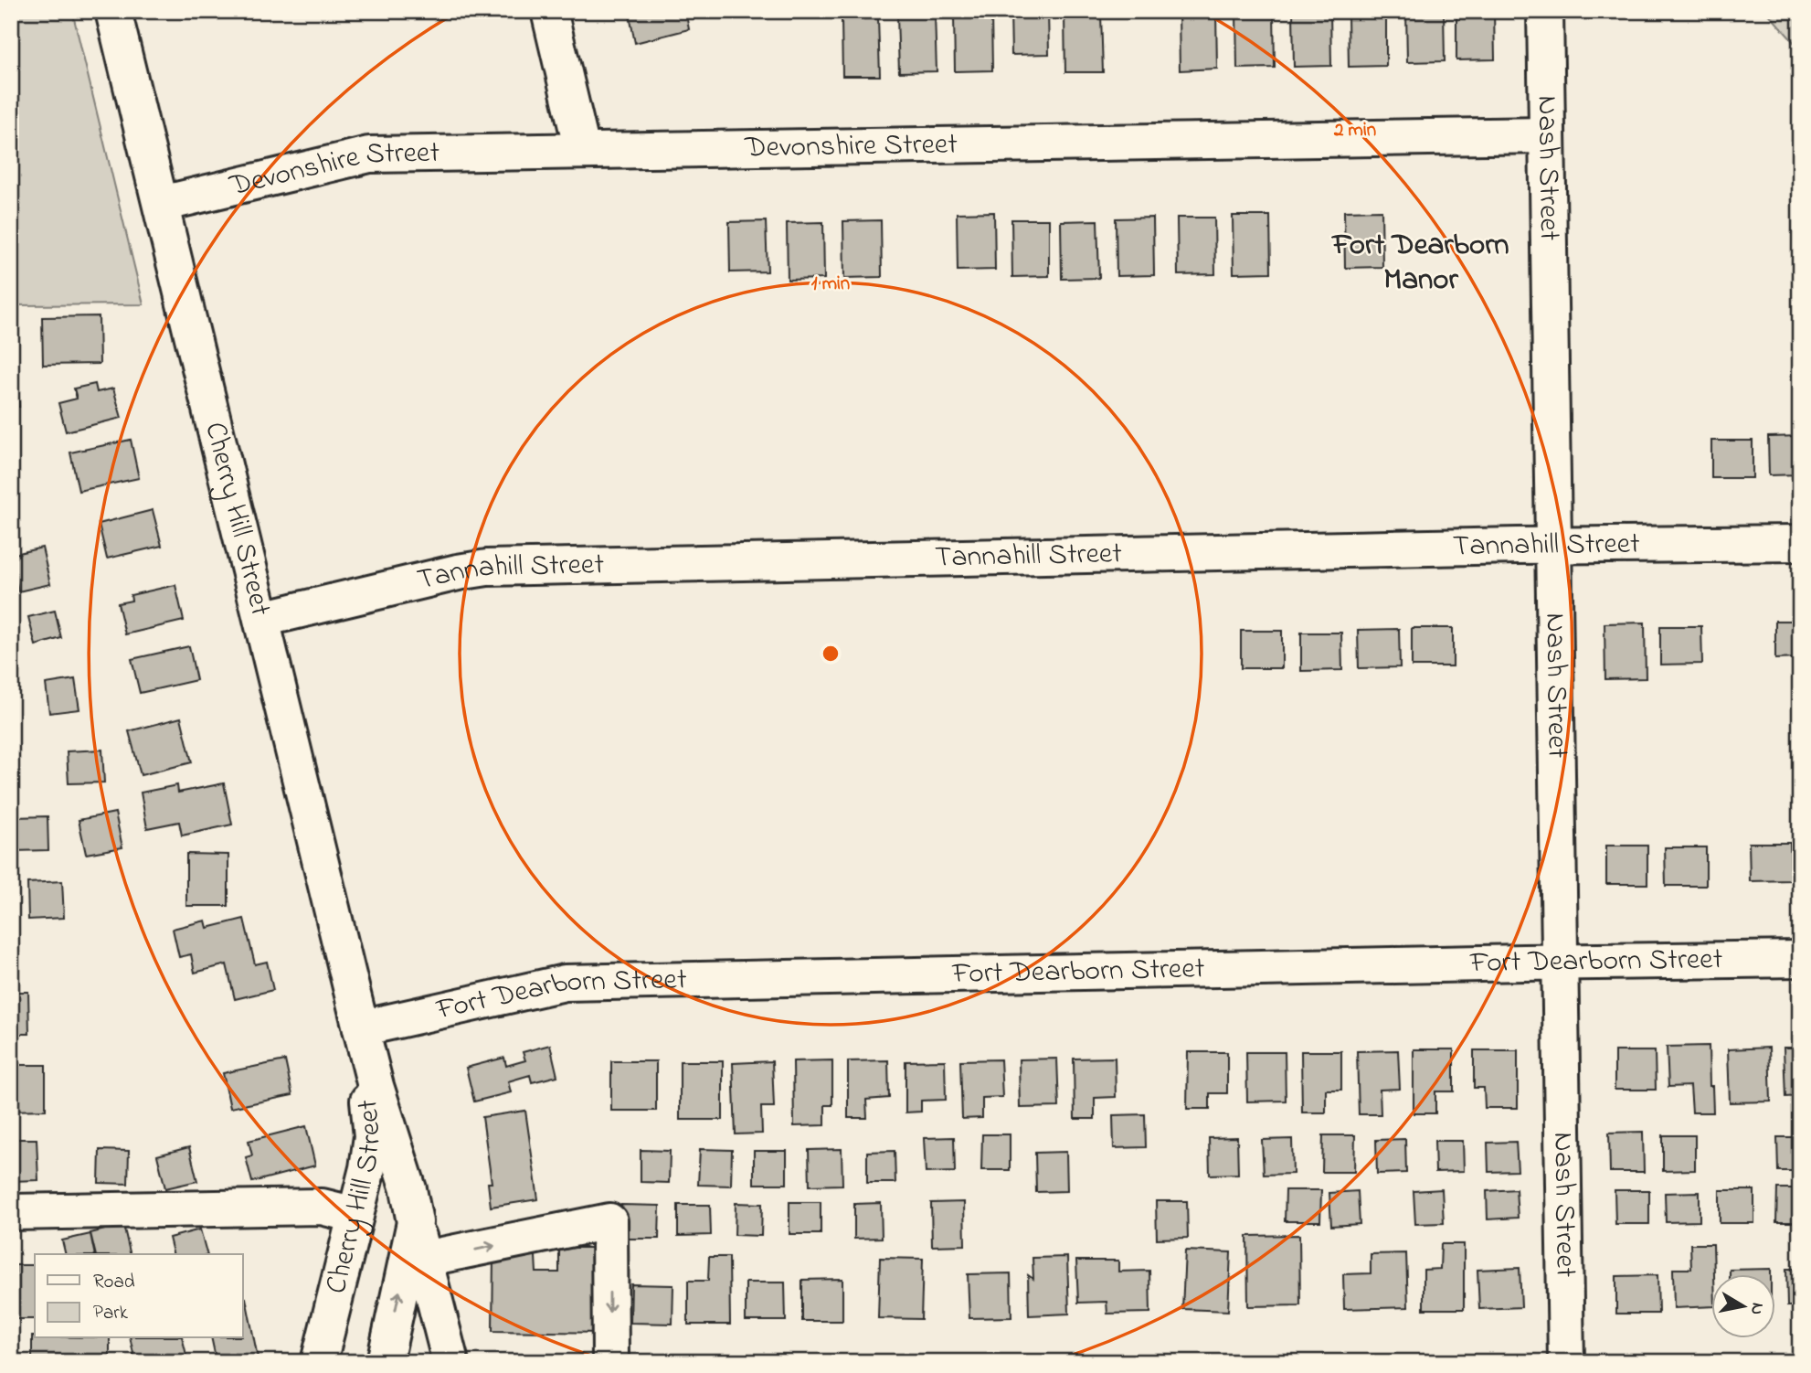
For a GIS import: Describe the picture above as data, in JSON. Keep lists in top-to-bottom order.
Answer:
{
  "streets": {
    "street": [
      "Devonshire Street",
      "Nash Street",
      "Cherry Hill Street",
      "Tannahill Street",
      "Fort Dearborn Street"
    ]
  },
  "crossings": [
    ["Devonshire Street", "Nash Street"],
    ["Devonshire Street", "Cherry Hill Street"],
    ["Nash Street", "Tannahill Street"],
    ["Nash Street", "Fort Dearborn Street"],
    ["Cherry Hill Street", "Tannahill Street"],
    ["Cherry Hill Street", "Fort Dearborn Street"]
  ],
  "districts": ["Fort Dearborn Manor"],
  "legend": ["Road", "Park"],
  "north": "right",
  "rings": ["2 min", "1 min"]
}
